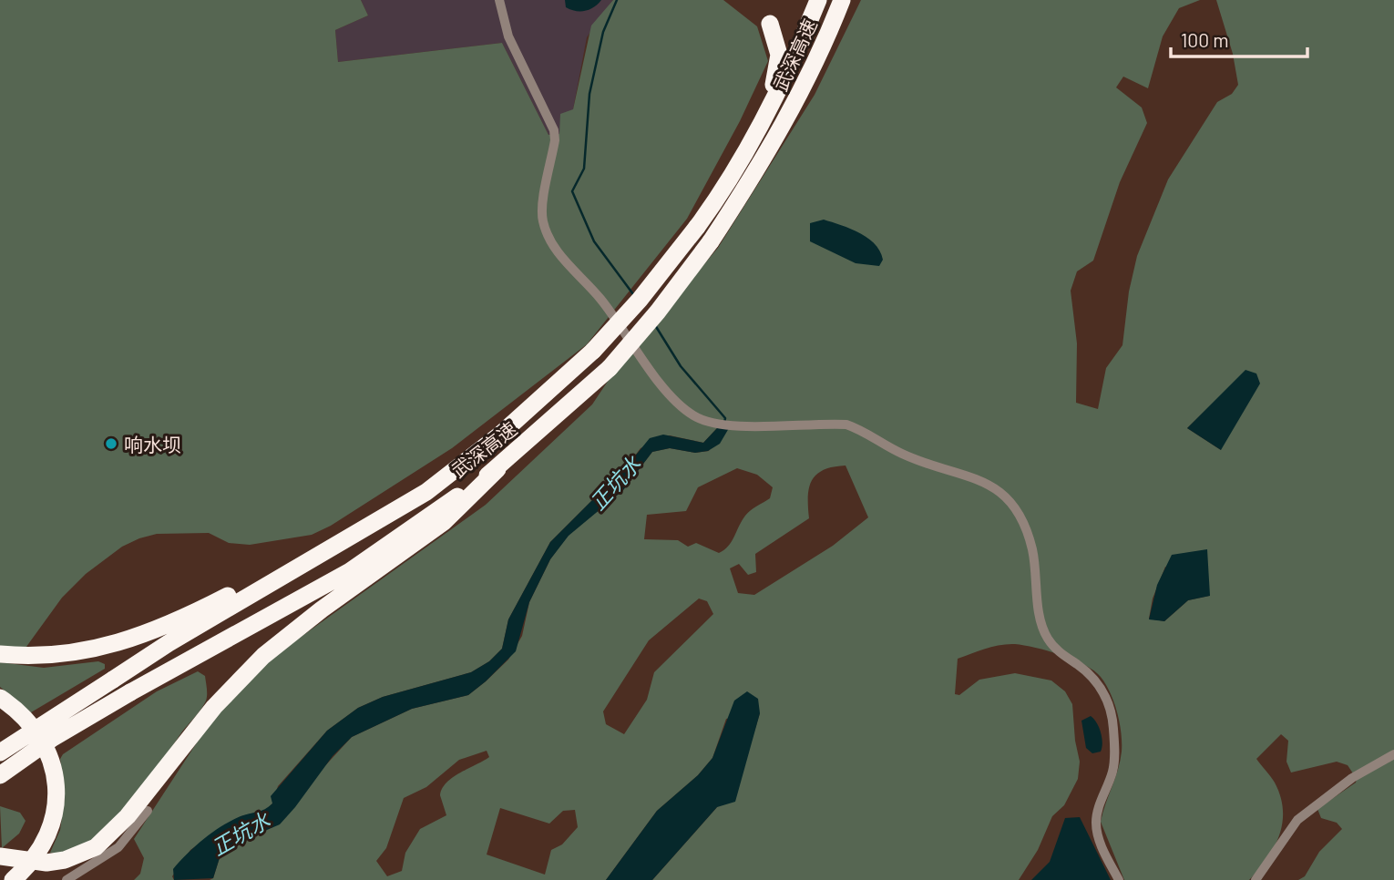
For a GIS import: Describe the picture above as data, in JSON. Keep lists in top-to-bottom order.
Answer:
{
  "streets": {
    "highway": ["武深高速"]
  },
  "water": ["正坑水"],
  "places": ["响水坝"],
  "scale_bar": "100 m"
}
